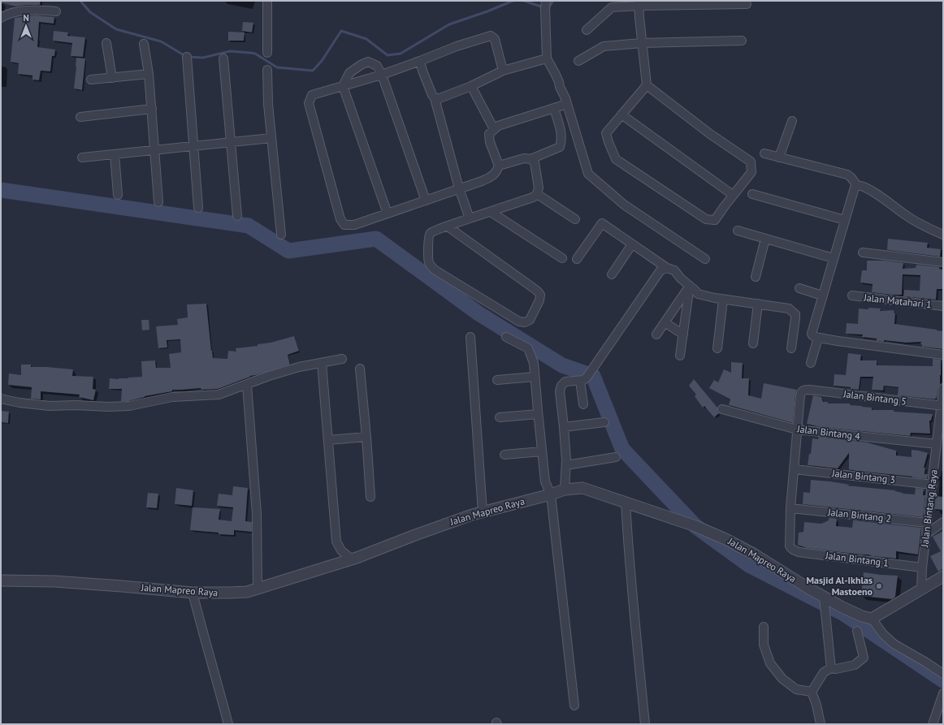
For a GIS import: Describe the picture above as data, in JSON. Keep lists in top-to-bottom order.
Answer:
{
  "streets": {
    "street": [
      "Jalan Matahari 1",
      "Jalan Bintang 5",
      "Jalan Bintang 4",
      "Jalan Bintang 3",
      "Jalan Bintang Raya",
      "Jalan Mapreo Raya",
      "Jalan Bintang 2",
      "Jalan Bintang 1"
    ]
  },
  "crossings": [
    ["Jalan Bintang 5", "Jalan Bintang 4"],
    ["Jalan Bintang 5", "Jalan Bintang Raya"],
    ["Jalan Bintang 4", "Jalan Bintang Raya"],
    ["Jalan Bintang 3", "Jalan Bintang Raya"],
    ["Jalan Bintang Raya", "Jalan Bintang 2"],
    ["Jalan Bintang Raya", "Jalan Bintang 1"],
    ["Jalan Bintang 2", "Jalan Bintang 1"]
  ],
  "places": ["Masjid Al-Ikhlas Mastoeno"],
  "north": "top"
}
